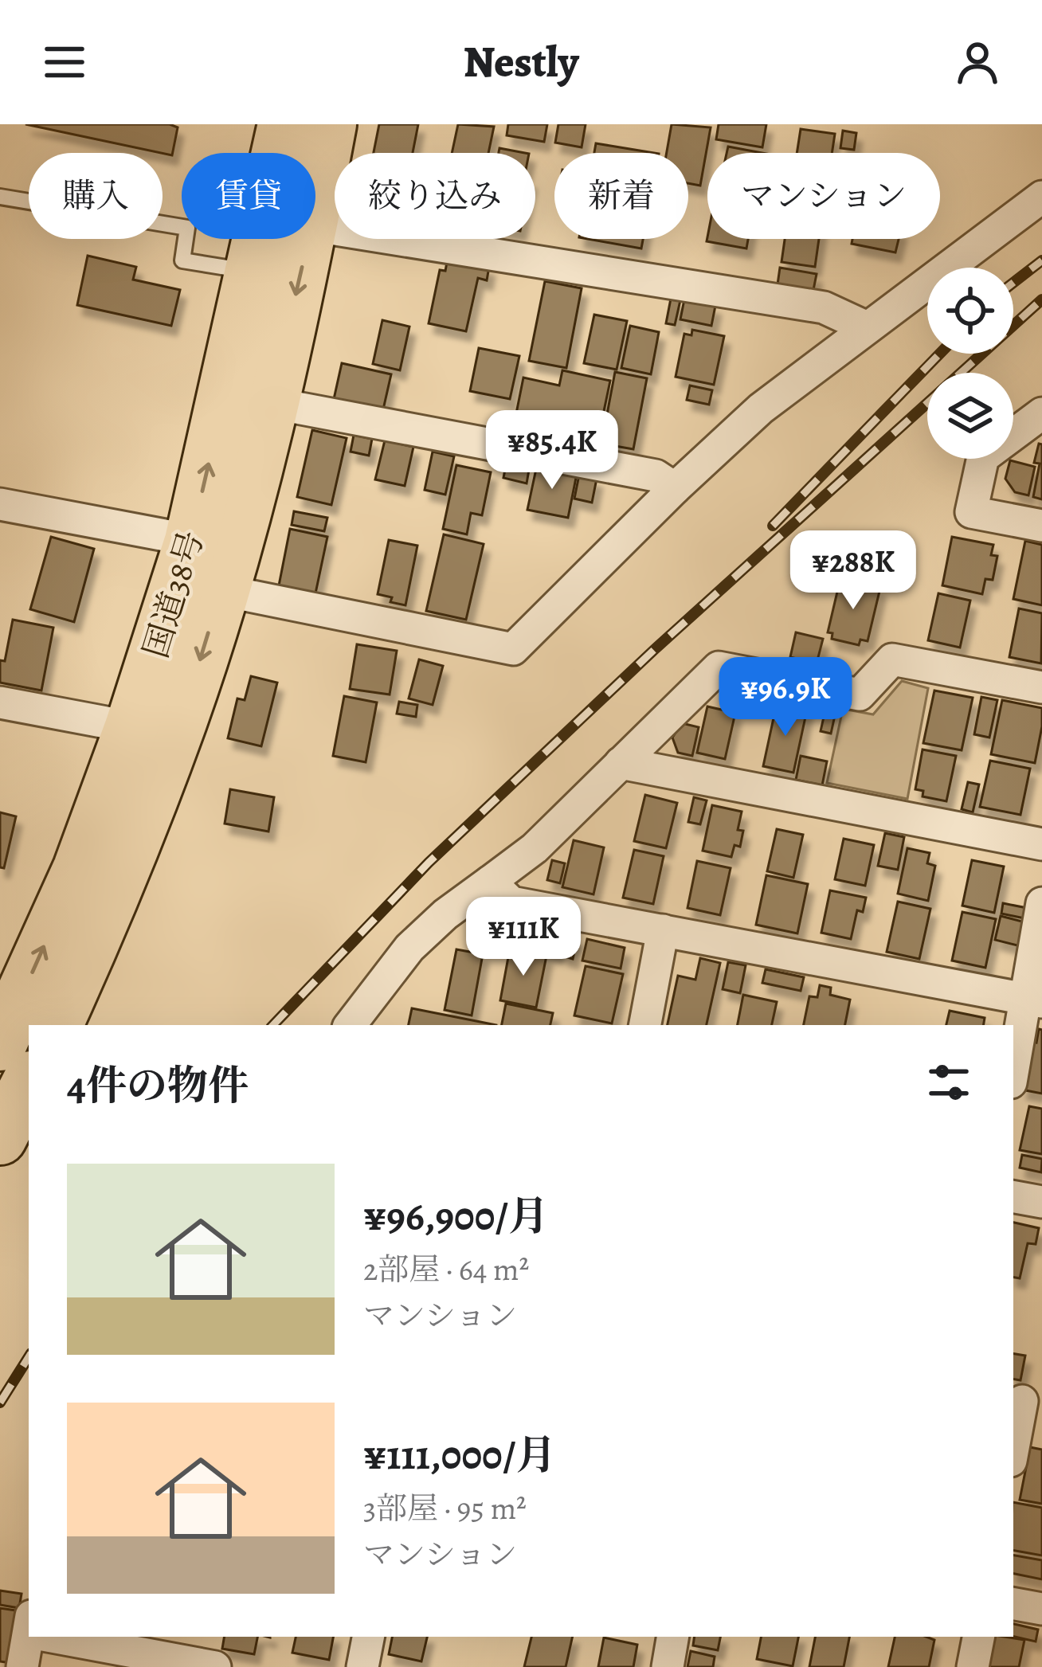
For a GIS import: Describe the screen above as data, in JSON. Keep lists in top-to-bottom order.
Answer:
{
  "streets": {
    "highway": ["国道38号"]
  },
  "page": {
    "header": "Nestly",
    "chip": [
      "購入",
      "賃貸",
      "絞り込み",
      "新着",
      "マンション"
    ],
    "price": [
      "¥85.4K",
      "¥288K",
      "¥96.9K",
      "¥111K"
    ],
    "heading": "4件の物件",
    "list": [
      {
        "name": "¥96,900/月",
        "note": "2部屋 · 64 m² · マンション"
      },
      {
        "name": "¥111,000/月",
        "note": "3部屋 · 95 m² · マンション"
      }
    ]
  }
}
